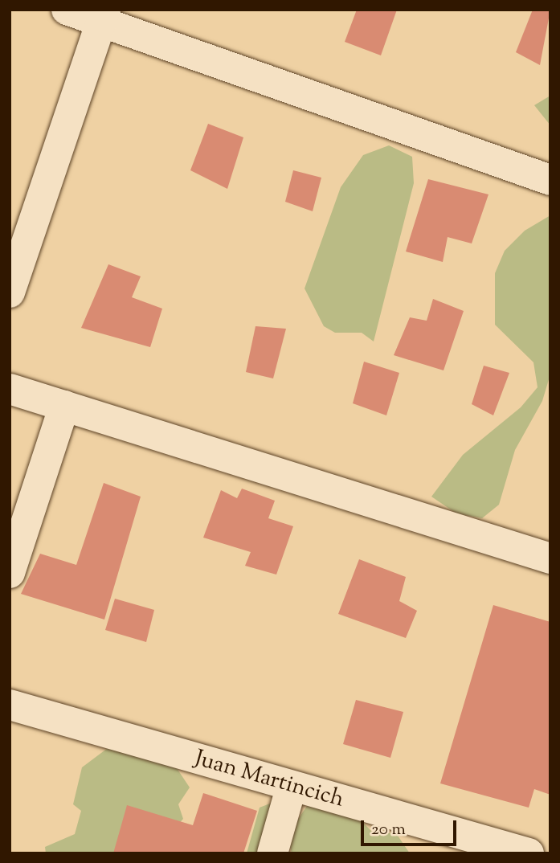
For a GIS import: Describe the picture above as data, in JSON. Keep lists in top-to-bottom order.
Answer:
{
  "streets": {
    "street": ["Juan Martincich"]
  },
  "scale_bar": "20 m"
}
